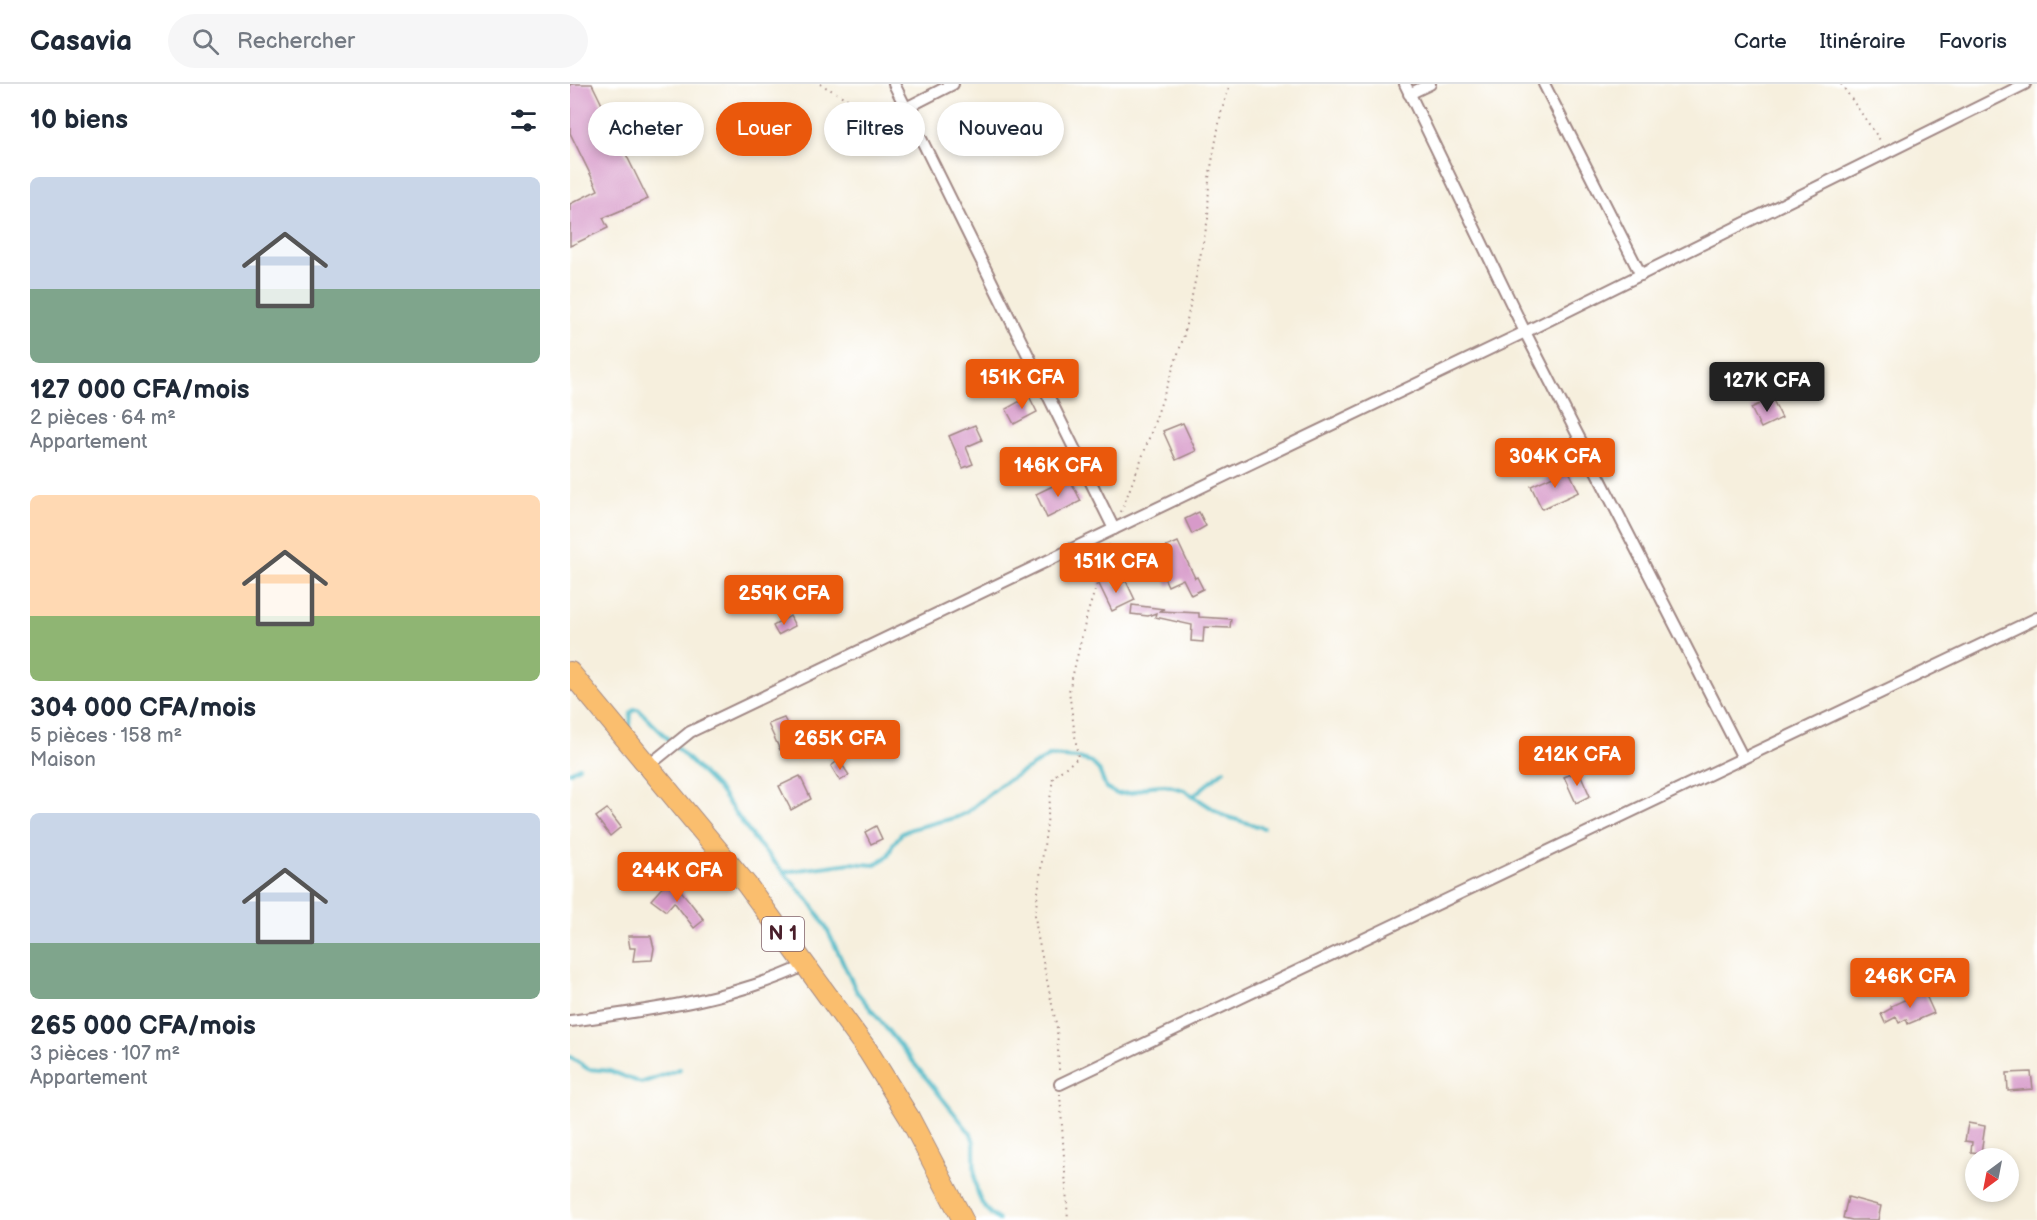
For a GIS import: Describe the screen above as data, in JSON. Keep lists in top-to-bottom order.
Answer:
{
  "streets": {
    "highway": ["N 1"]
  },
  "north": "bottom left",
  "page": {
    "header": "Casavia",
    "search": "Rechercher",
    "nav": ["Carte", "Itinéraire", "Favoris"],
    "heading": "10 biens",
    "chip": [
      "Acheter",
      "Louer",
      "Filtres",
      "Nouveau"
    ],
    "list": [
      {
        "name": "127 000 CFA/mois",
        "note": "2 pièces · 64 m² · Appartement"
      },
      {
        "name": "304 000 CFA/mois",
        "note": "5 pièces · 158 m² · Maison"
      },
      {
        "name": "265 000 CFA/mois",
        "note": "3 pièces · 107 m² · Appartement"
      }
    ],
    "price": [
      "151K CFA",
      "127K CFA",
      "304K CFA",
      "146K CFA",
      "151K CFA",
      "259K CFA",
      "265K CFA",
      "212K CFA",
      "244K CFA",
      "246K CFA"
    ]
  }
}
